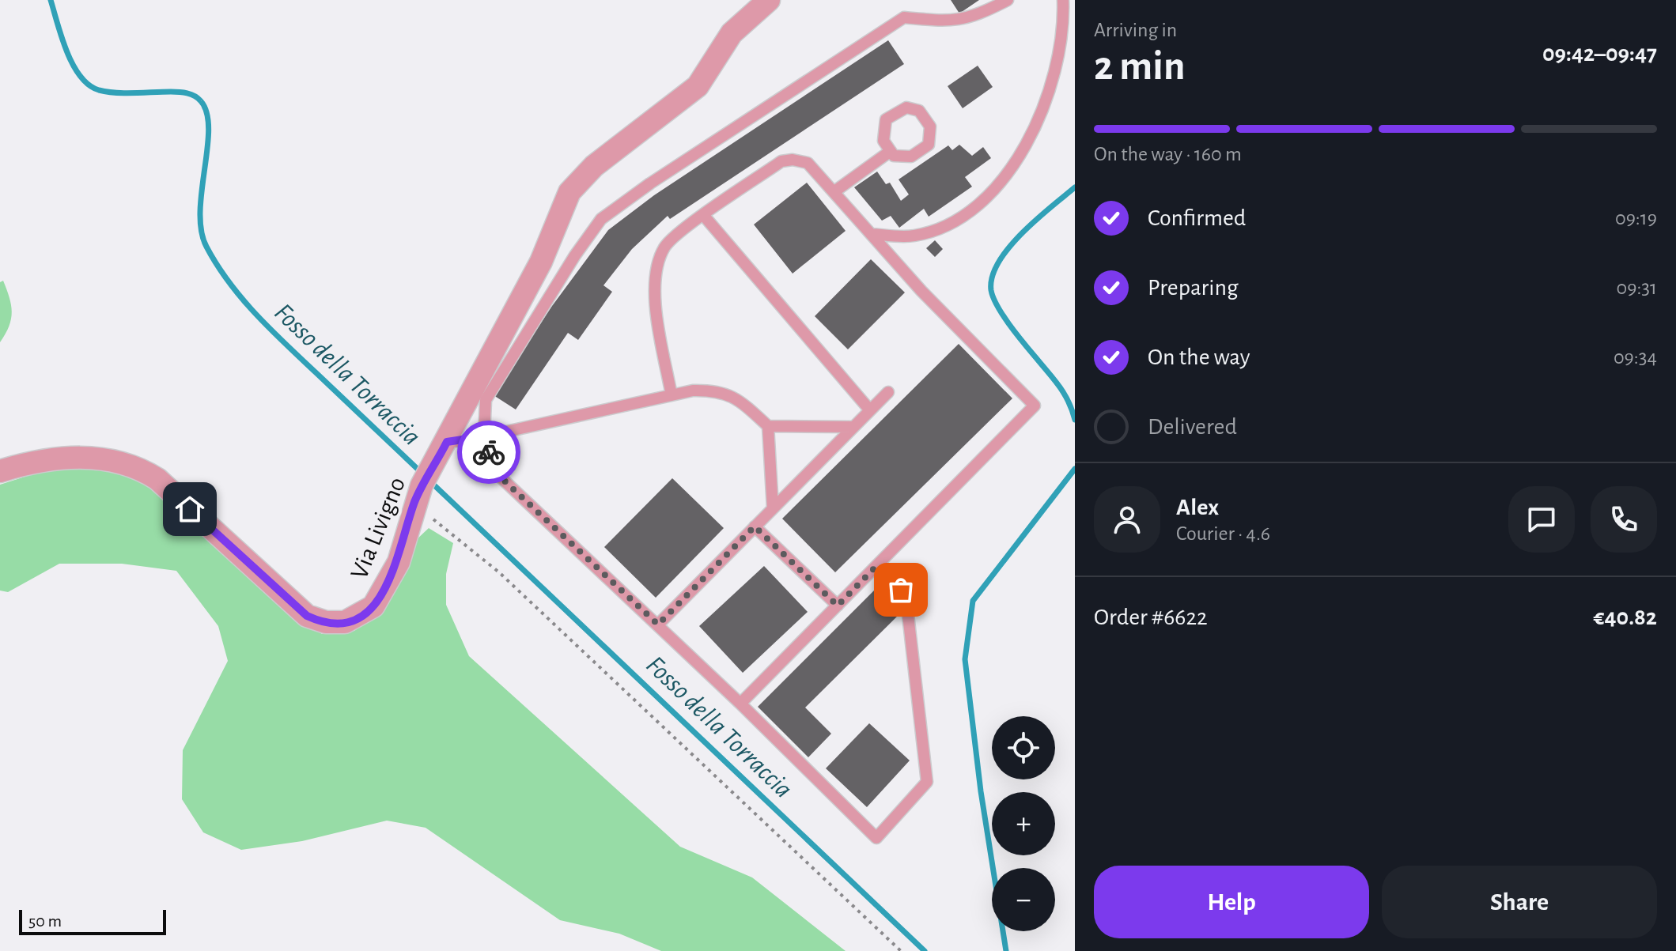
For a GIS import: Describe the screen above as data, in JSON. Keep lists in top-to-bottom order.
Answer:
{
  "streets": {
    "street": ["Via Livigno"]
  },
  "water": ["Fosso della Torraccia"],
  "scale_bar": "50 m",
  "page": {
    "heading": ["2 min", "Arriving in", "09:42–09:47"],
    "panel": [
      "Alex",
      "Courier · 4.6",
      "Order #6622",
      "€40.82"
    ],
    "bar": "On the way · 160 m",
    "list": [
      ["Confirmed", "09:19"],
      ["Preparing", "09:31"],
      ["On the way", "09:34"],
      "Delivered"
    ],
    "map_buttons": ["+", "−"],
    "buttons": ["Help", "Share"],
    "scale": "50 m"
  }
}
